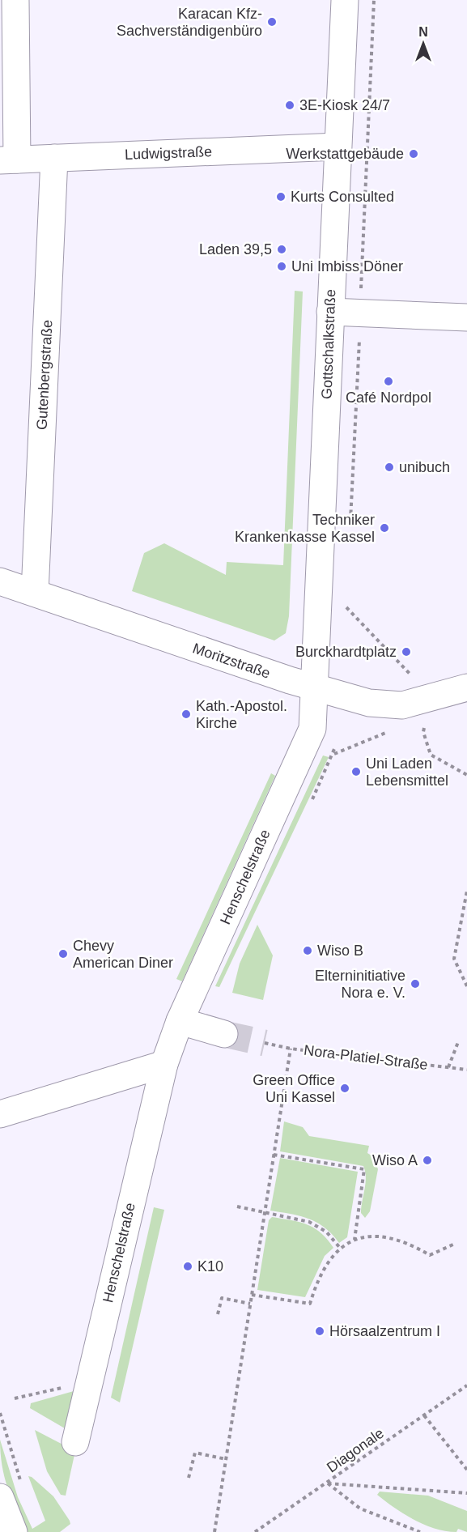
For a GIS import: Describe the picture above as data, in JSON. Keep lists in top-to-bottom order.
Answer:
{
  "streets": {
    "street": [
      "Ludwigstraße",
      "Gottschalkstraße",
      "Gutenbergstraße",
      "Moritzstraße",
      "Henschelstraße"
    ],
    "path": ["Nora-Platiel-Straße", "Diagonale"]
  },
  "crossings": [
    ["Ludwigstraße", "Gottschalkstraße"],
    ["Ludwigstraße", "Gutenbergstraße"],
    ["Gottschalkstraße", "Moritzstraße"],
    ["Gottschalkstraße", "Henschelstraße"],
    ["Gutenbergstraße", "Moritzstraße"],
    ["Moritzstraße", "Henschelstraße"]
  ],
  "places": [
    "Karacan Kfz- Sachverständigenbüro",
    "3E-Kiosk 24/7",
    "Werkstattgebäude",
    "Kurts Consulted",
    "Laden 39,5",
    "Uni Imbiss Döner",
    "Café Nordpol",
    "unibuch",
    "Techniker Krankenkasse Kassel",
    "Burckhardtplatz",
    "Kath.-Apostol. Kirche",
    "Uni Laden Lebensmittel",
    "Wiso B",
    "Chevy American Diner",
    "Elterninitiative Nora e. V.",
    "Green Office Uni Kassel",
    "Wiso A",
    "K10",
    "Hörsaalzentrum I"
  ],
  "north": "top"
}
